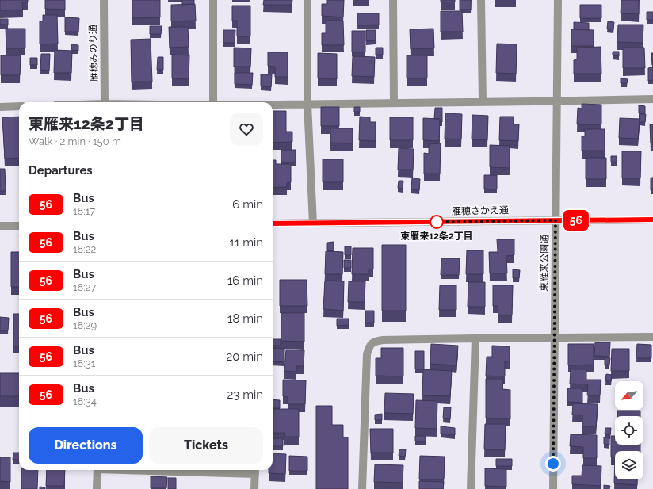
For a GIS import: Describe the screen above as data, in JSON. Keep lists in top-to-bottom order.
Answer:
{
  "streets": {
    "street": ["雁穂みのり通", "雁穂さかえ通", "東雁来公園通"]
  },
  "crossings": [
    ["雁穂さかえ通", "東雁来公園通"]
  ],
  "places": ["東雁来12条2丁目"],
  "lines": ["bus line 56"],
  "north": "bottom left",
  "page": {
    "on_map": "56",
    "heading": [
      ["東雁来12条2丁目", "Walk · 2 min · 150 m"],
      "Departures"
    ],
    "list": [
      {
        "mark": "56",
        "name": "Bus",
        "note": "18:17",
        "value": "6 min"
      },
      {
        "mark": "56",
        "name": "Bus",
        "note": "18:22",
        "value": "11 min"
      },
      {
        "mark": "56",
        "name": "Bus",
        "note": "18:27",
        "value": "16 min"
      },
      {
        "mark": "56",
        "name": "Bus",
        "note": "18:29",
        "value": "18 min"
      },
      {
        "mark": "56",
        "name": "Bus",
        "note": "18:31",
        "value": "20 min"
      },
      {
        "mark": "56",
        "name": "Bus",
        "note": "18:34",
        "value": "23 min"
      }
    ],
    "buttons": ["Directions", "Tickets"]
  }
}
